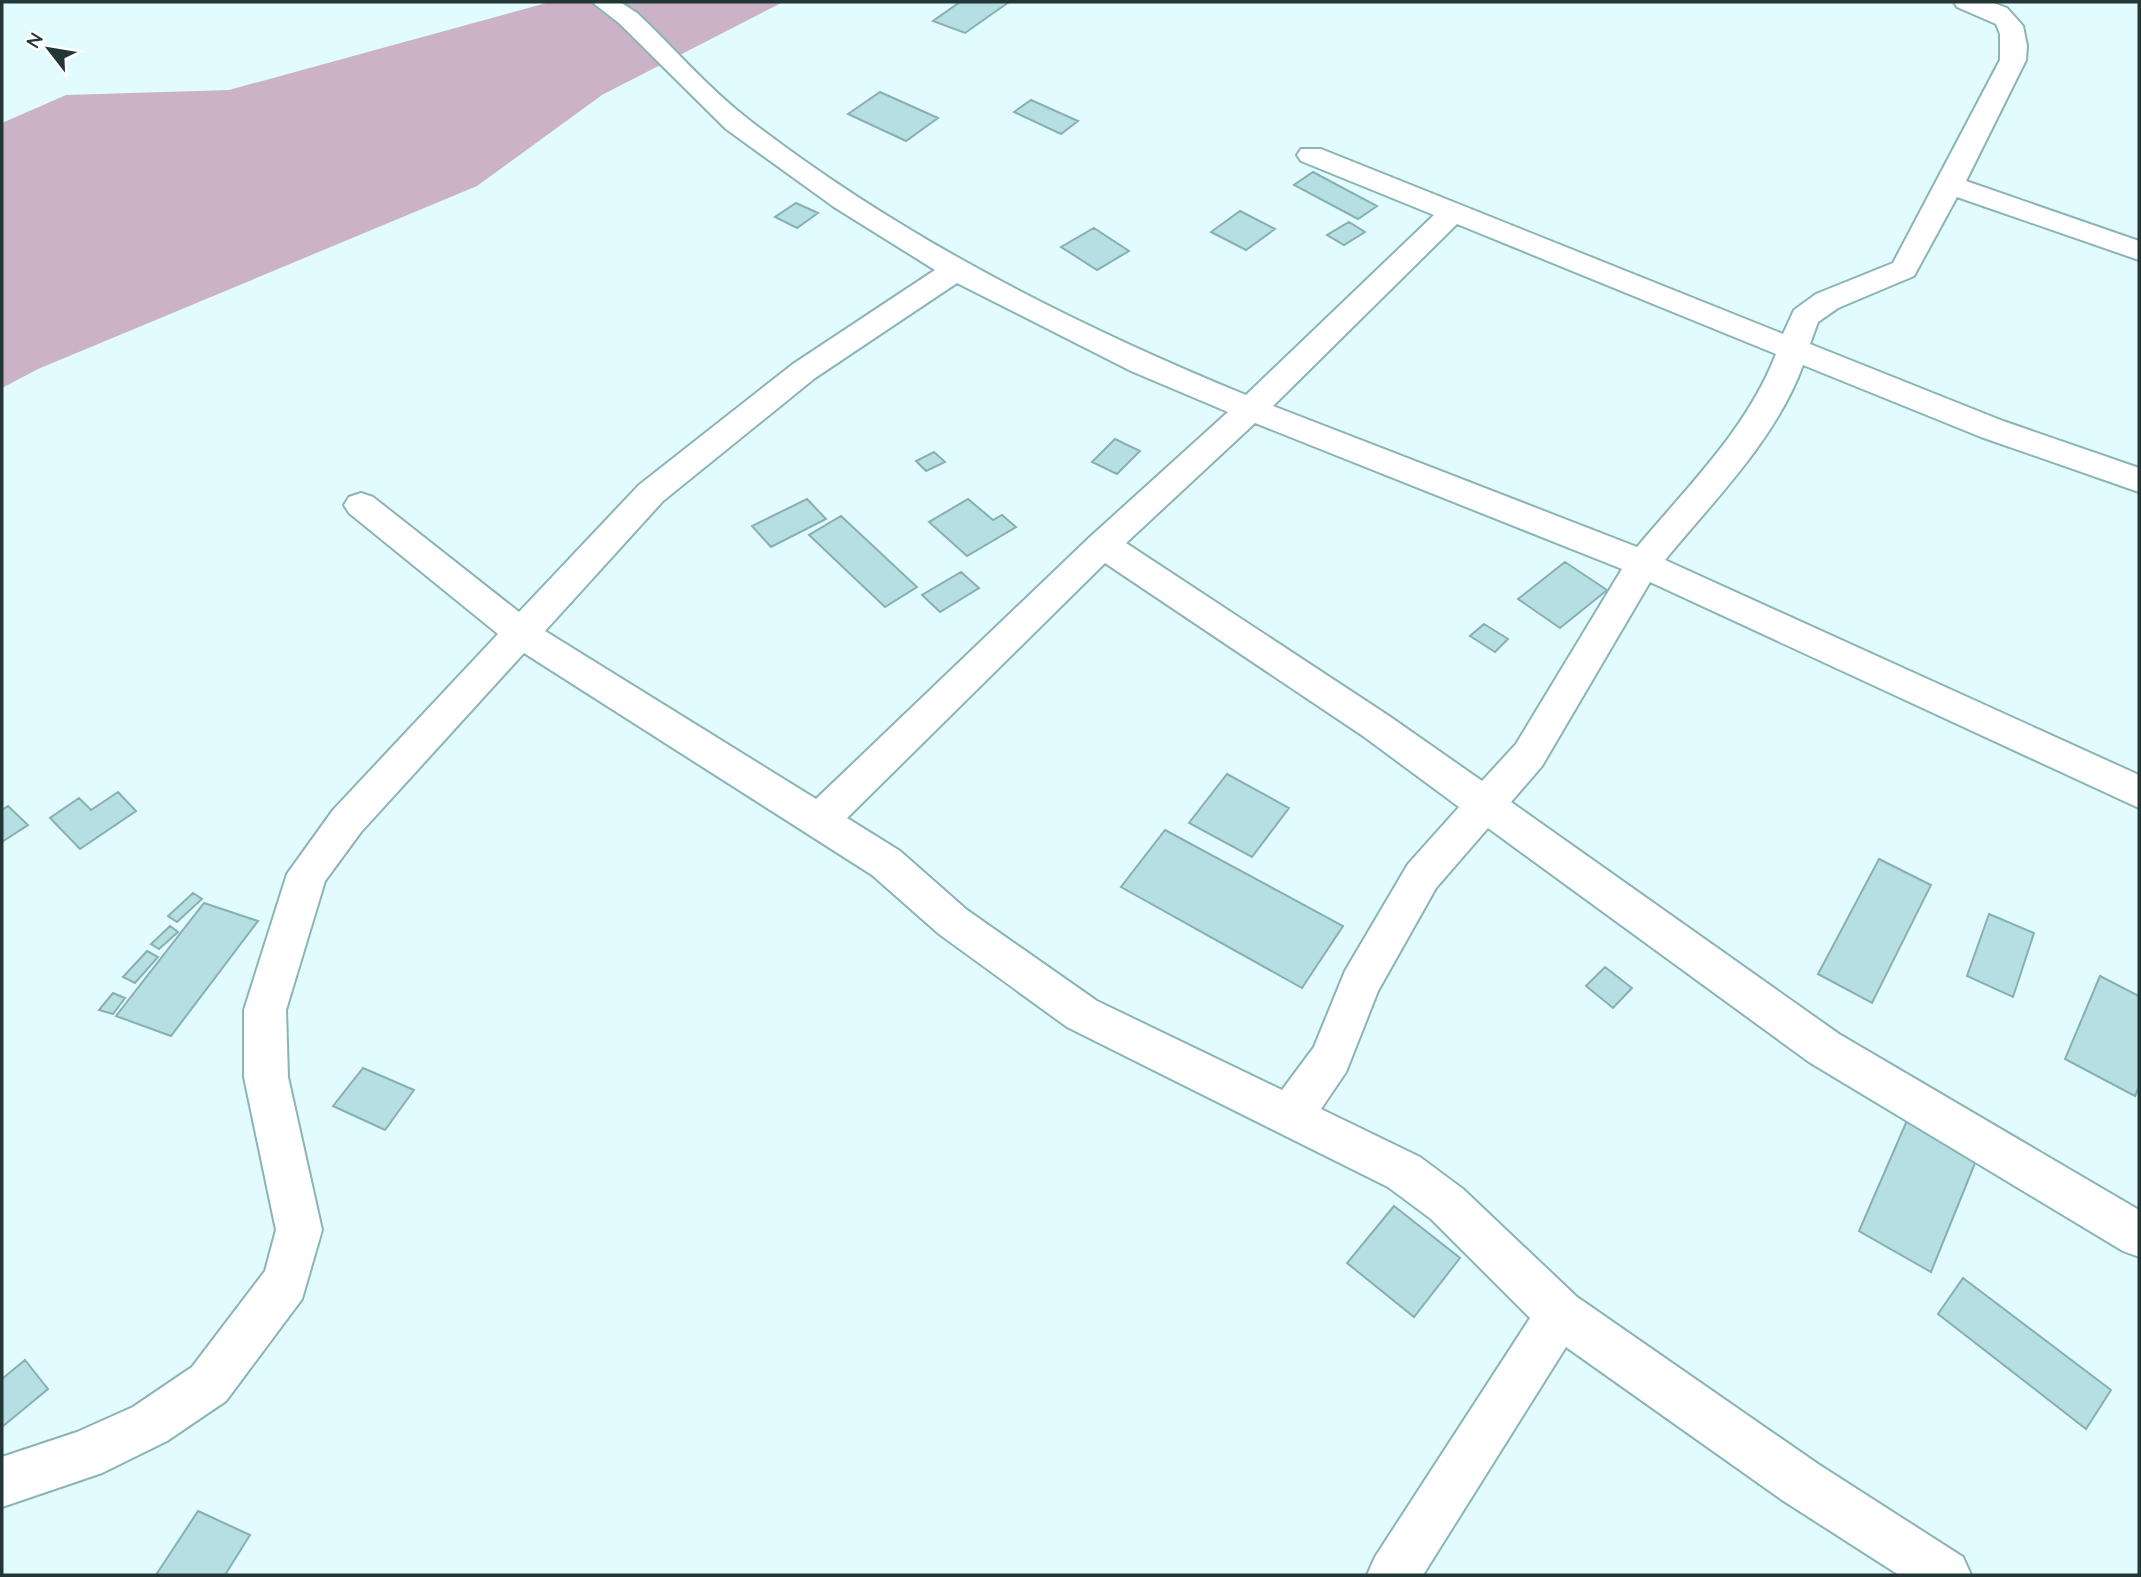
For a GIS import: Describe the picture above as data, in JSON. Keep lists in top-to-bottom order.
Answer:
{
  "north": "top left"
}
